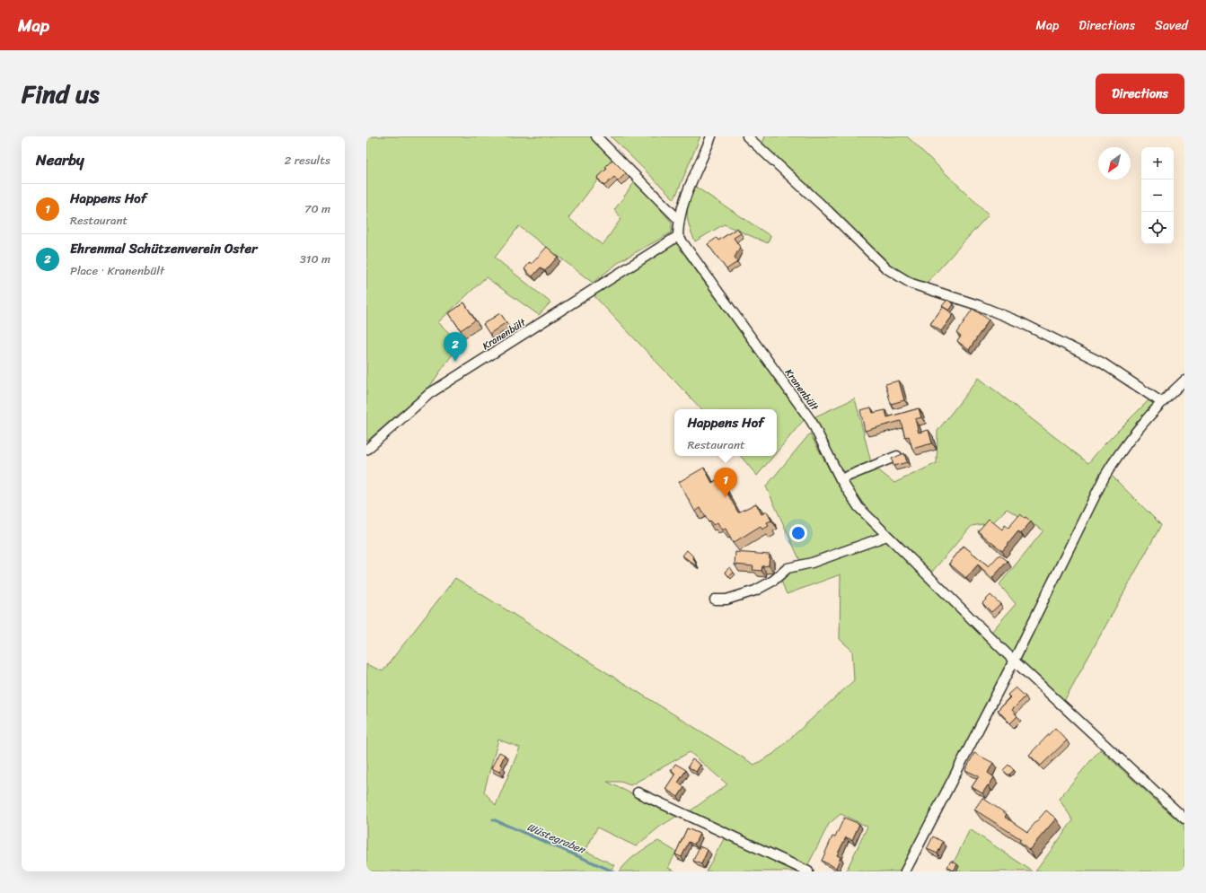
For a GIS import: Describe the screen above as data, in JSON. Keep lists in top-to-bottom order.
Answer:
{
  "streets": {
    "street": ["Kranenbült"]
  },
  "water": ["Wüstegraben"],
  "north": "bottom left",
  "page": {
    "header": "Map",
    "nav": ["Map", "Directions", "Saved"],
    "title": "Find us",
    "buttons": "Directions",
    "heading": ["Nearby", "2 results"],
    "map_buttons": ["+", "−"],
    "list": [
      {
        "mark": "1",
        "name": "Happens Hof",
        "note": "Restaurant",
        "value": "70 m"
      },
      {
        "mark": "2",
        "name": "Ehrenmal Schützenverein Oster",
        "note": "Place · Kranenbült",
        "value": "310 m"
      }
    ],
    "pins": ["2", "1"],
    "popup": ["Happens Hof", "Restaurant"]
  }
}
